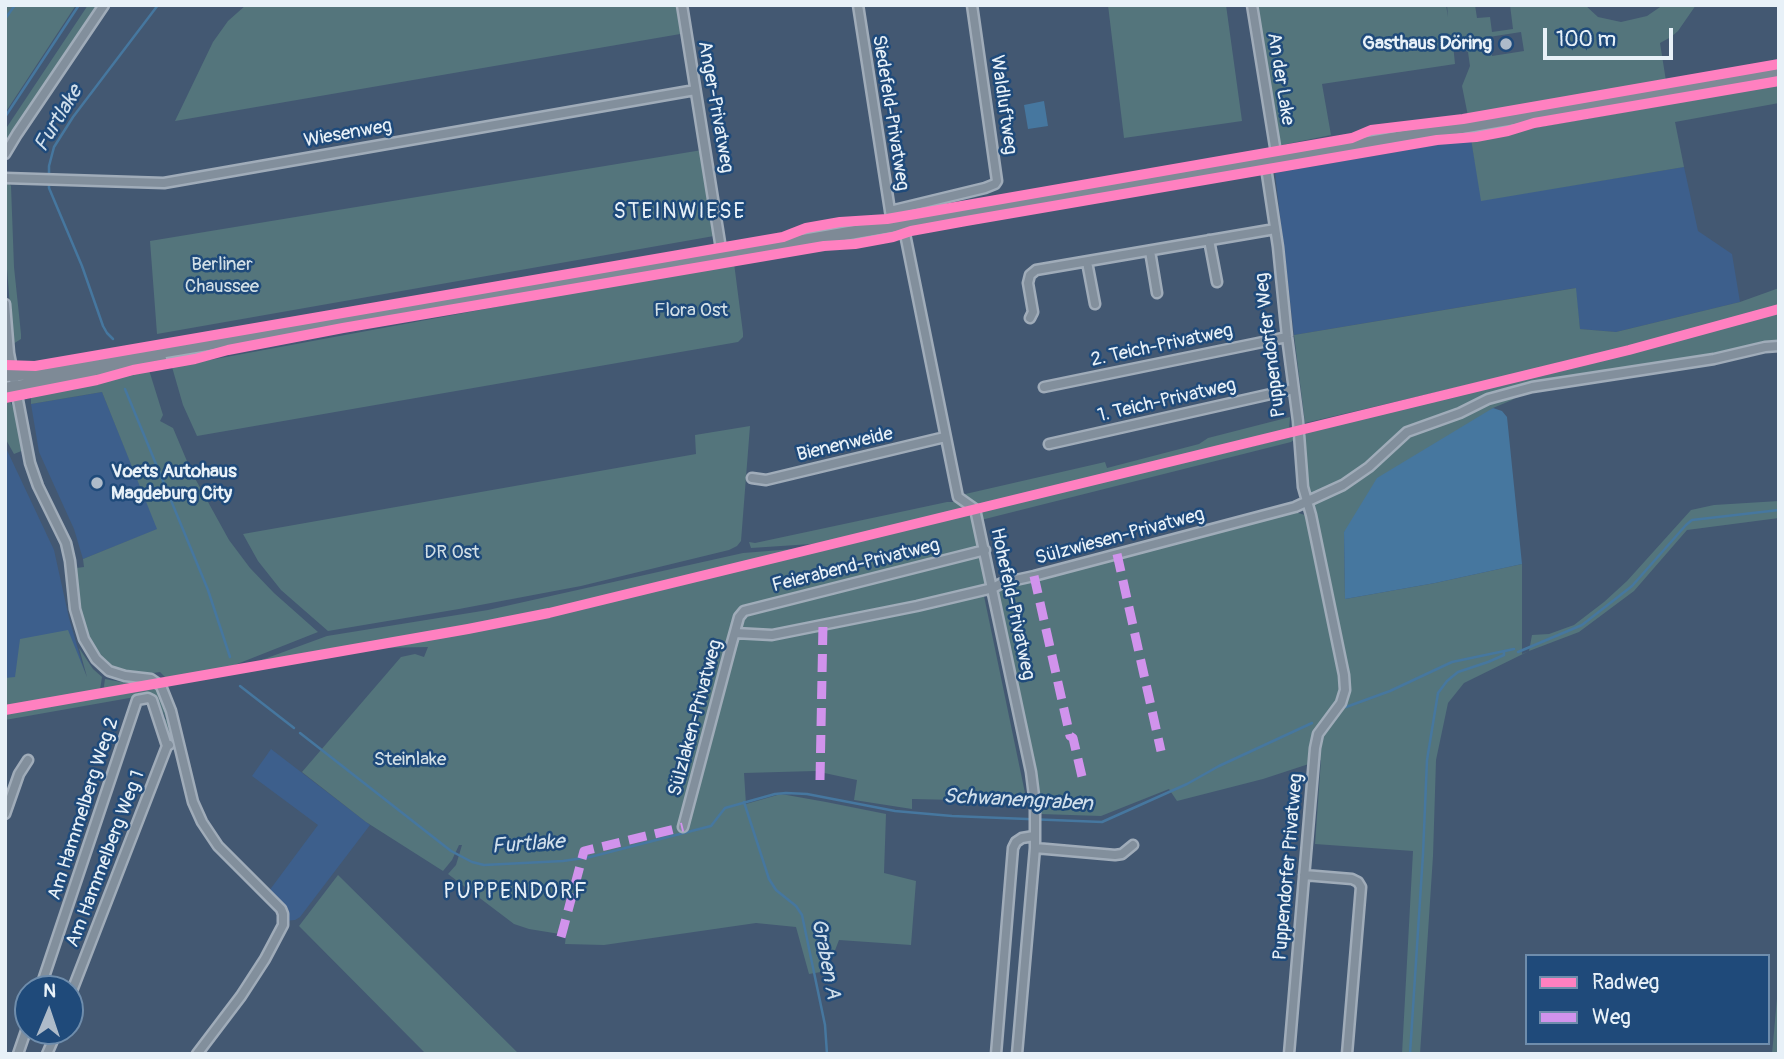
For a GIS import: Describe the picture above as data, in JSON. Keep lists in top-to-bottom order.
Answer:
{
  "streets": {
    "street": [
      "An der Lake",
      "Waldluftweg",
      "Anger-Privatweg",
      "Siedefeld-Privatweg",
      "Wiesenweg",
      "Puppendorfer Weg",
      "2. Teich-Privatweg",
      "1. Teich-Privatweg",
      "Bienenweide",
      "Sülzwiesen-Privatweg",
      "Feierabend-Privatweg",
      "Hohefeld-Privatweg",
      "Sülzlaken-Privatweg",
      "Am Hammelberg Weg 2",
      "Am Hammelberg Weg 1",
      "Puppendorfer Privatweg"
    ]
  },
  "crossings": [
    ["An der Lake", "Puppendorfer Weg"],
    ["Waldluftweg", "Siedefeld-Privatweg"],
    ["Anger-Privatweg", "Wiesenweg"],
    ["Siedefeld-Privatweg", "Hohefeld-Privatweg"],
    ["Puppendorfer Weg", "2. Teich-Privatweg"],
    ["Puppendorfer Weg", "1. Teich-Privatweg"],
    ["Puppendorfer Weg", "Sülzwiesen-Privatweg"],
    ["Puppendorfer Weg", "Puppendorfer Privatweg"],
    ["Bienenweide", "Hohefeld-Privatweg"],
    ["Sülzwiesen-Privatweg", "Hohefeld-Privatweg"],
    ["Sülzwiesen-Privatweg", "Sülzlaken-Privatweg"],
    ["Feierabend-Privatweg", "Hohefeld-Privatweg"],
    ["Feierabend-Privatweg", "Sülzlaken-Privatweg"],
    ["Am Hammelberg Weg 2", "Am Hammelberg Weg 1"]
  ],
  "districts": ["STEINWIESE", "PUPPENDORF"],
  "water": ["Furtlake", "Schwanengraben", "Graben A"],
  "parks": [
    "Berliner Chaussee",
    "Flora Ost",
    "DR Ost",
    "Steinlake"
  ],
  "places": ["Gasthaus Döring", "Voets Autohaus Magdeburg City"],
  "legend": ["Radweg", "Weg"],
  "scale_bar": "100 m",
  "north": "top"
}
